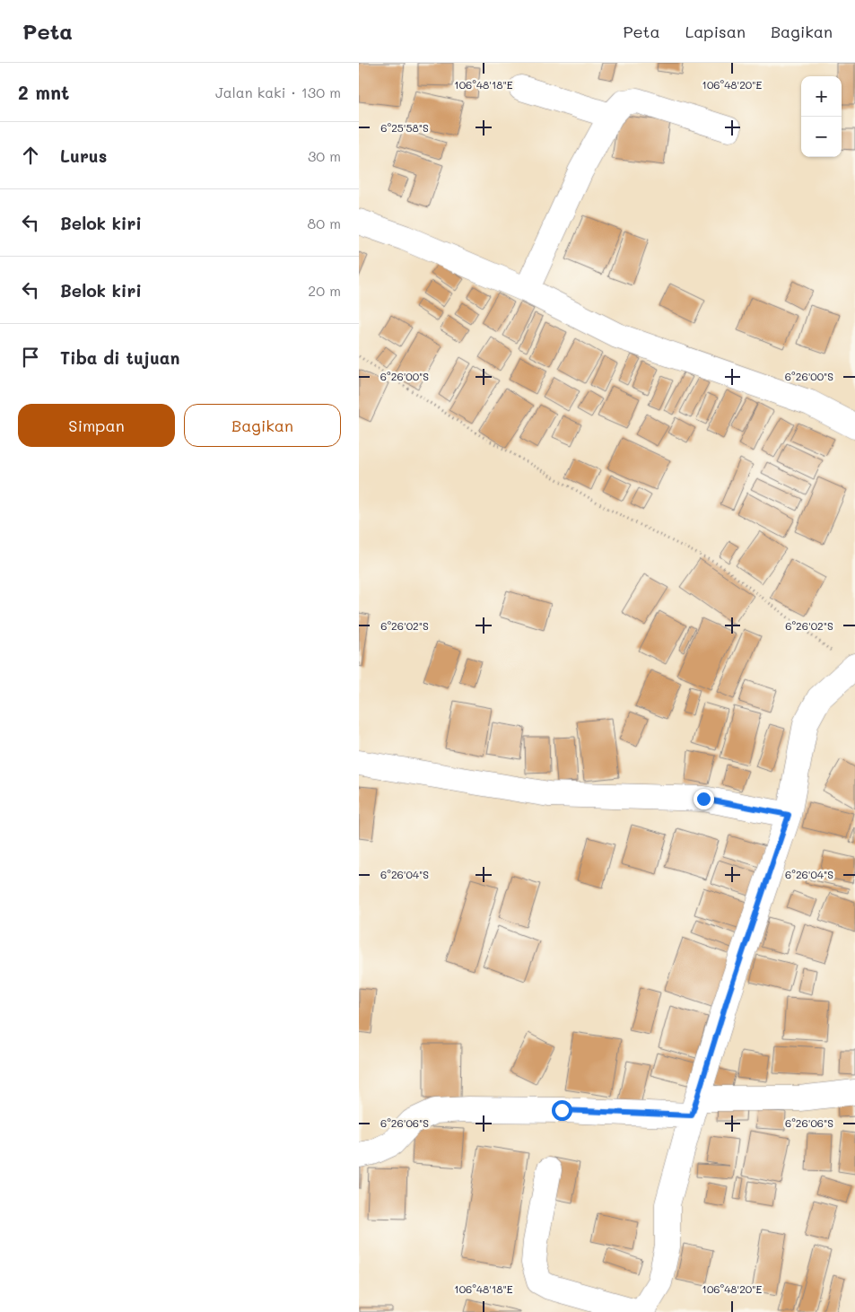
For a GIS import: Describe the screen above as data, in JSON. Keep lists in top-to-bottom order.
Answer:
{
  "page": {
    "header": "Peta",
    "nav": ["Peta", "Lapisan", "Bagikan"],
    "heading": ["2 mnt", "Jalan kaki · 130 m"],
    "map_buttons": ["+", "−"],
    "list": [
      ["Lurus", "30 m"],
      ["Belok kiri", "80 m"],
      ["Belok kiri", "20 m"],
      "Tiba di tujuan"
    ],
    "buttons": ["Simpan", "Bagikan"]
  },
  "coordinates": [
    "106°48'18\"E",
    "106°48'20\"E",
    "6°25'58\"S",
    "6°26'00\"S",
    "6°26'02\"S",
    "6°26'04\"S",
    "6°26'06\"S"
  ]
}
